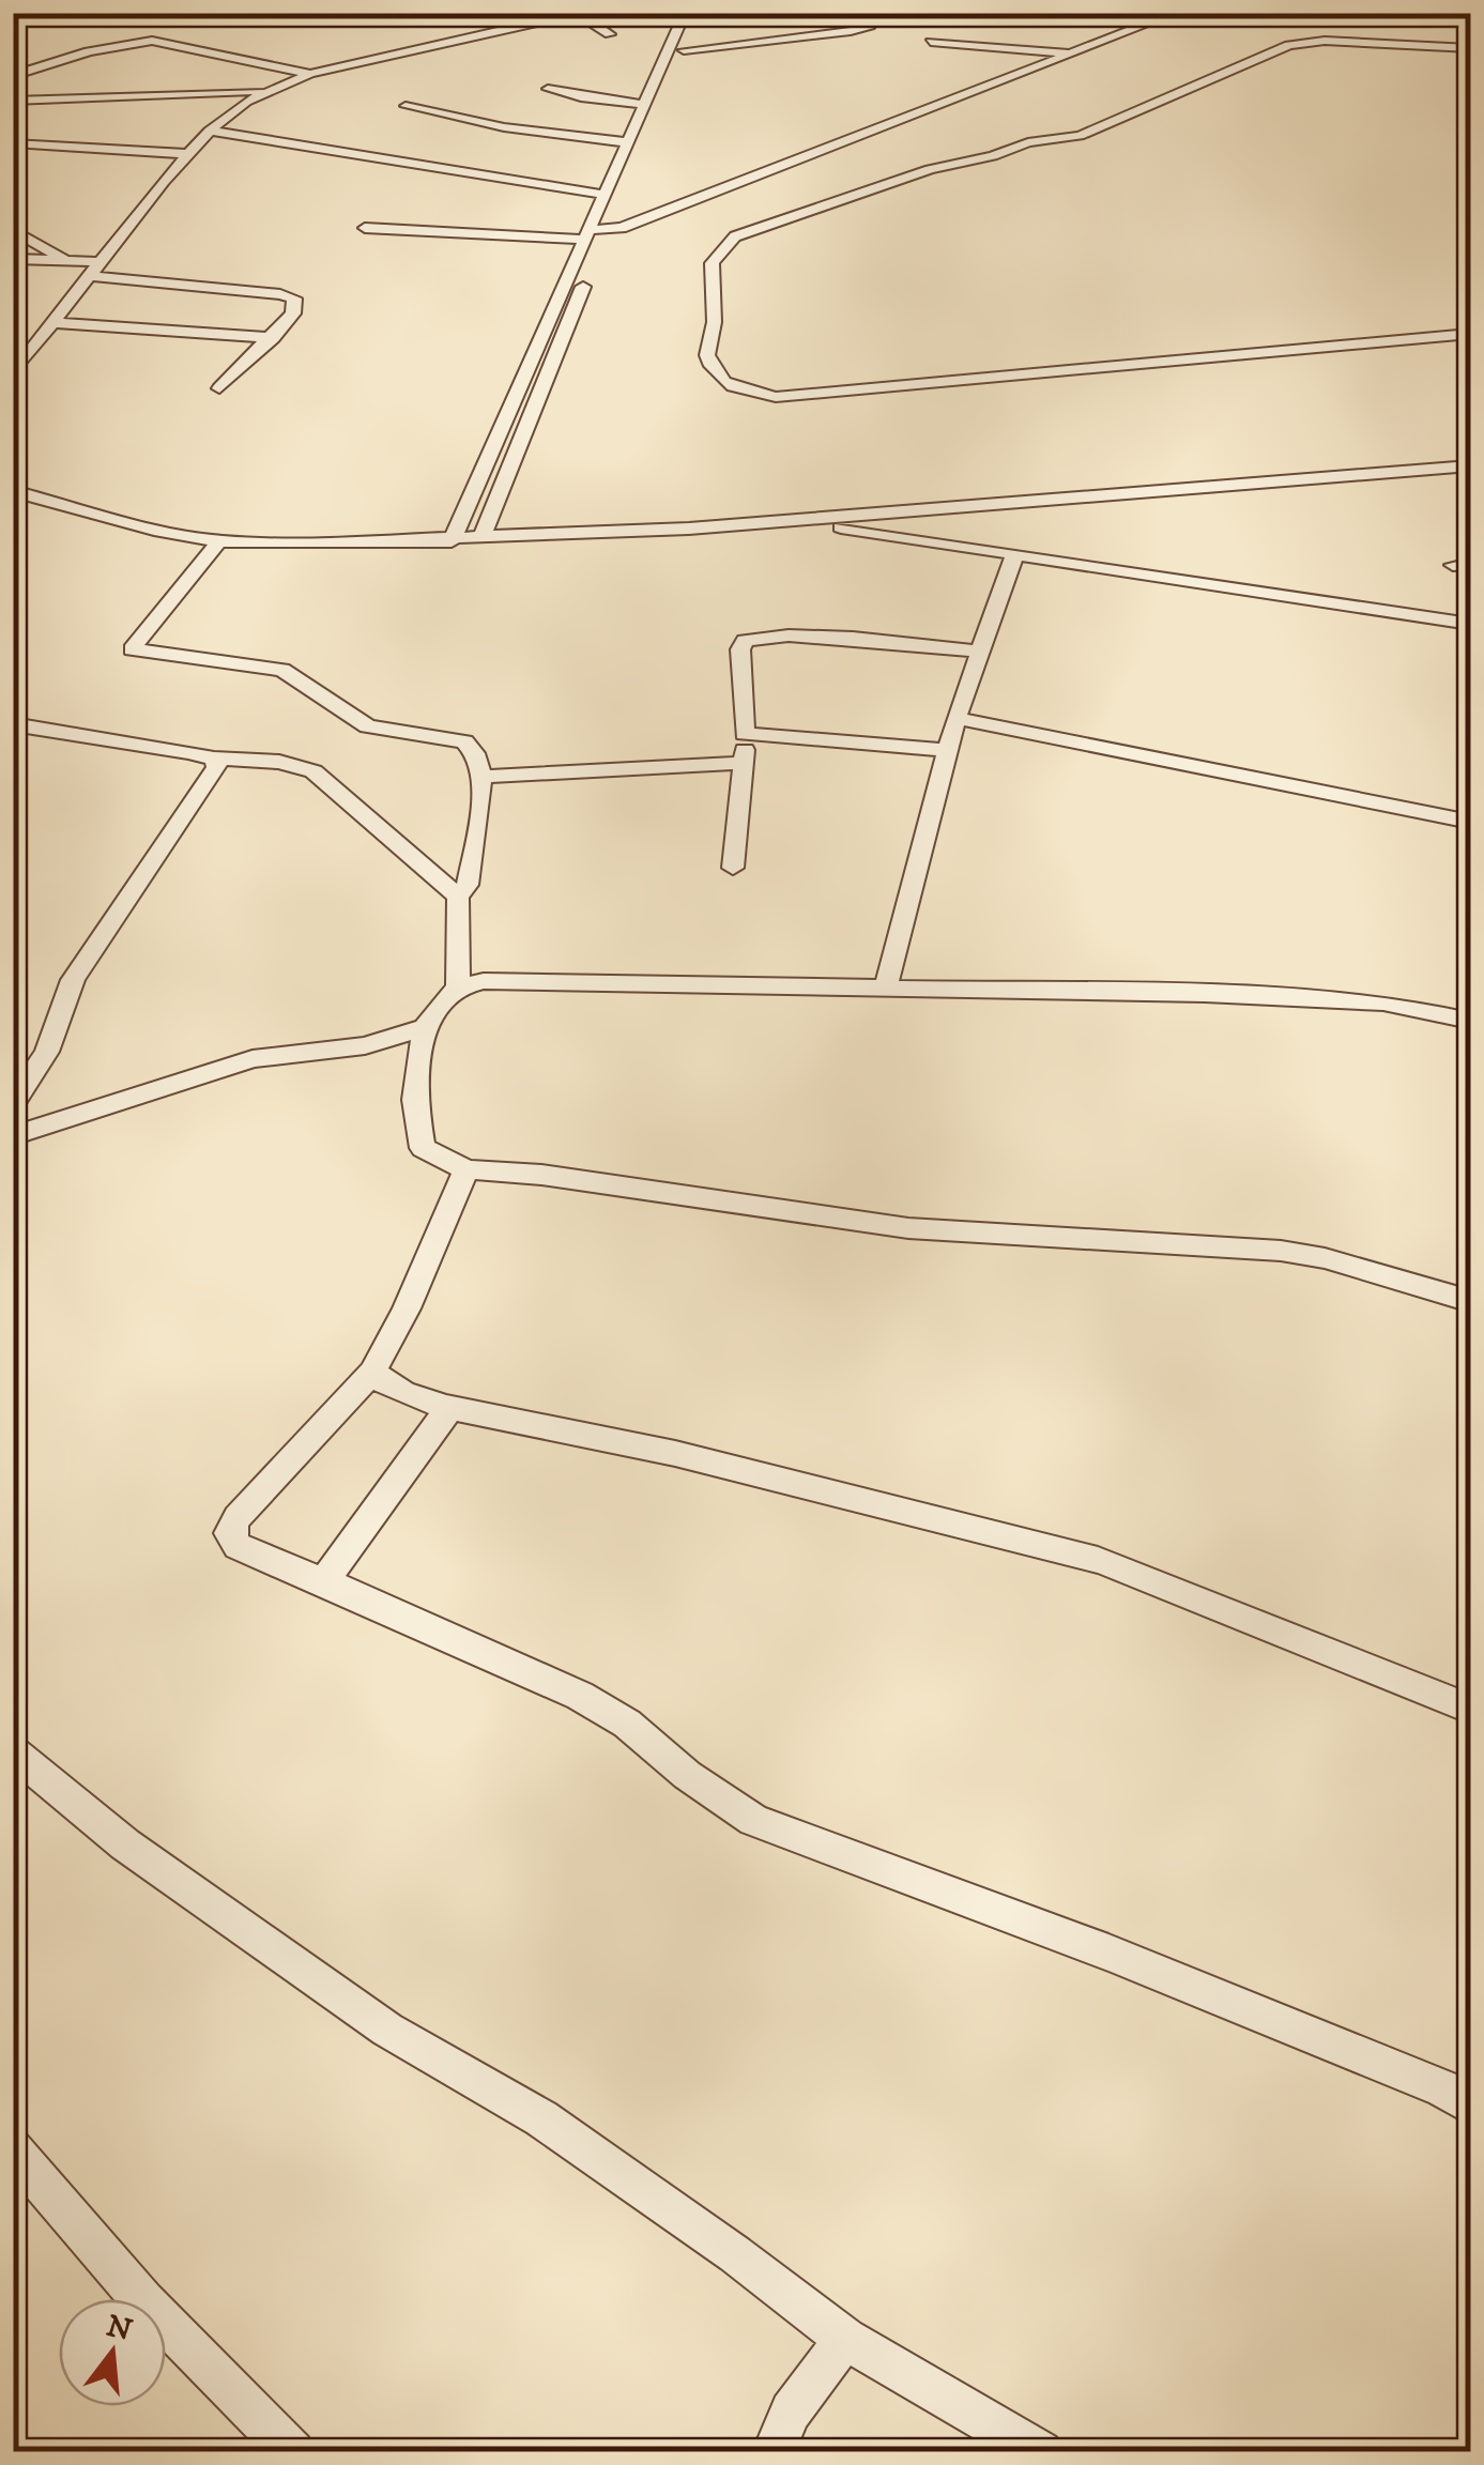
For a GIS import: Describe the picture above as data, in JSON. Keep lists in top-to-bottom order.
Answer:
{
  "north": "top"
}
